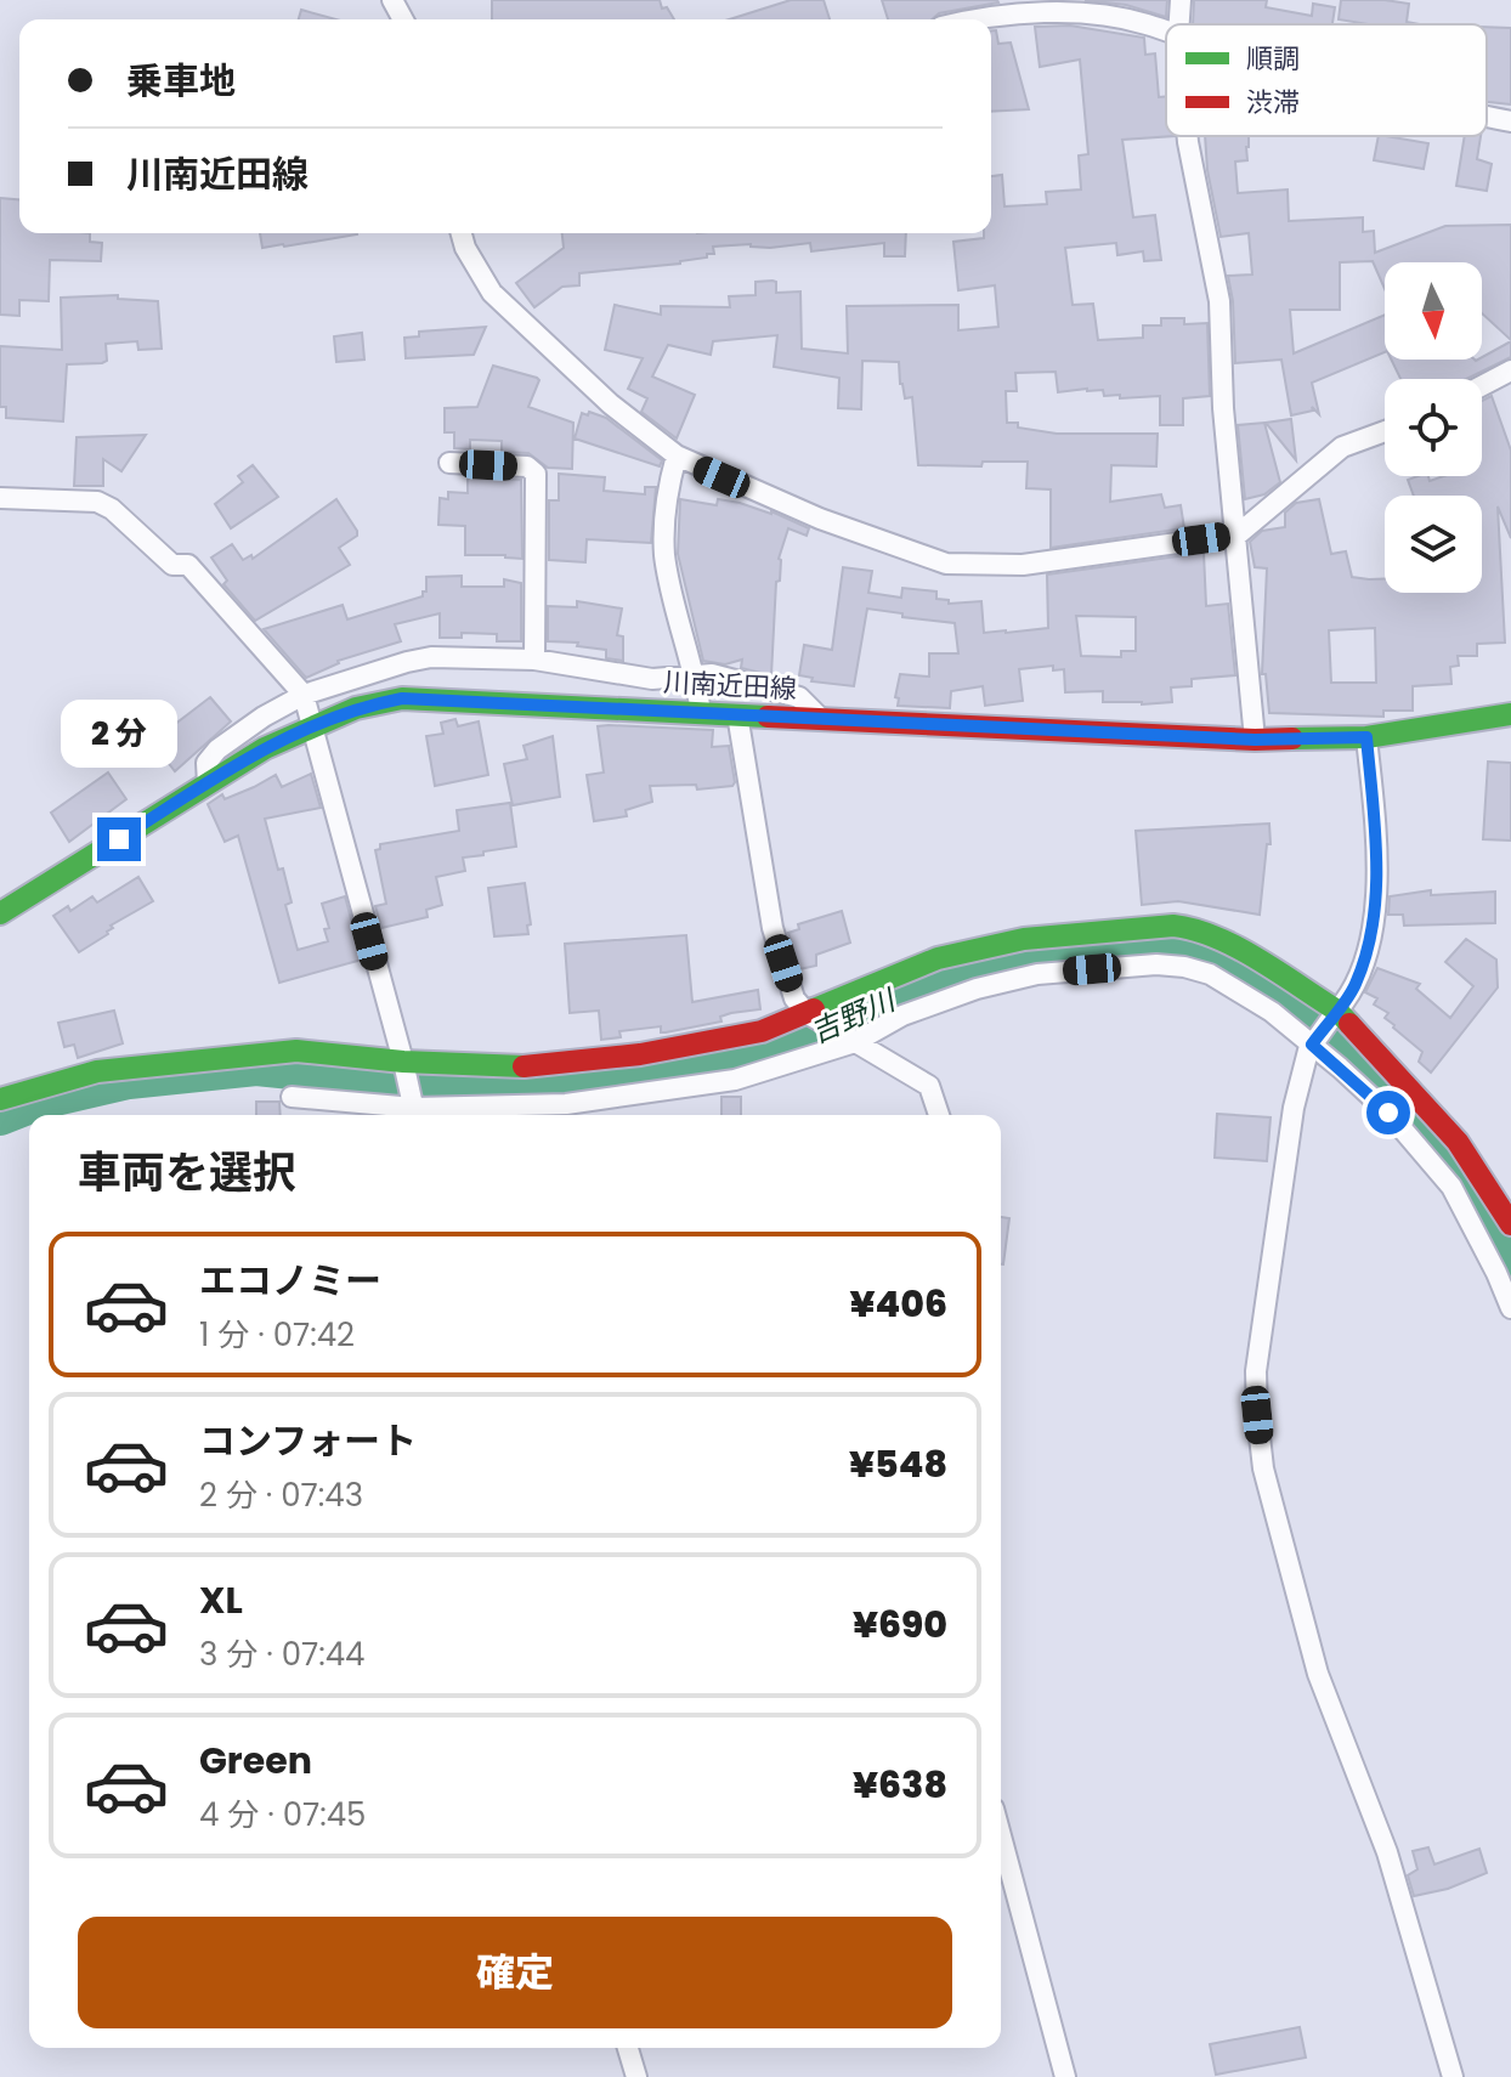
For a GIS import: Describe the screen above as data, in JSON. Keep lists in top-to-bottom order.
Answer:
{
  "streets": {
    "street": ["川南近田線"]
  },
  "water": ["吉野川"],
  "legend": ["順調", "渋滞"],
  "north": "bottom",
  "page": {
    "banner": ["乗車地", "川南近田線"],
    "bubble": "2 分",
    "heading": "車両を選択",
    "list": [
      {
        "name": "エコノミー",
        "note": "1 分 · 07:42",
        "value": "¥406"
      },
      {
        "name": "コンフォート",
        "note": "2 分 · 07:43",
        "value": "¥548"
      },
      {
        "name": "XL",
        "note": "3 分 · 07:44",
        "value": "¥690"
      },
      {
        "name": "Green",
        "note": "4 分 · 07:45",
        "value": "¥638"
      }
    ],
    "buttons": "確定"
  }
}
